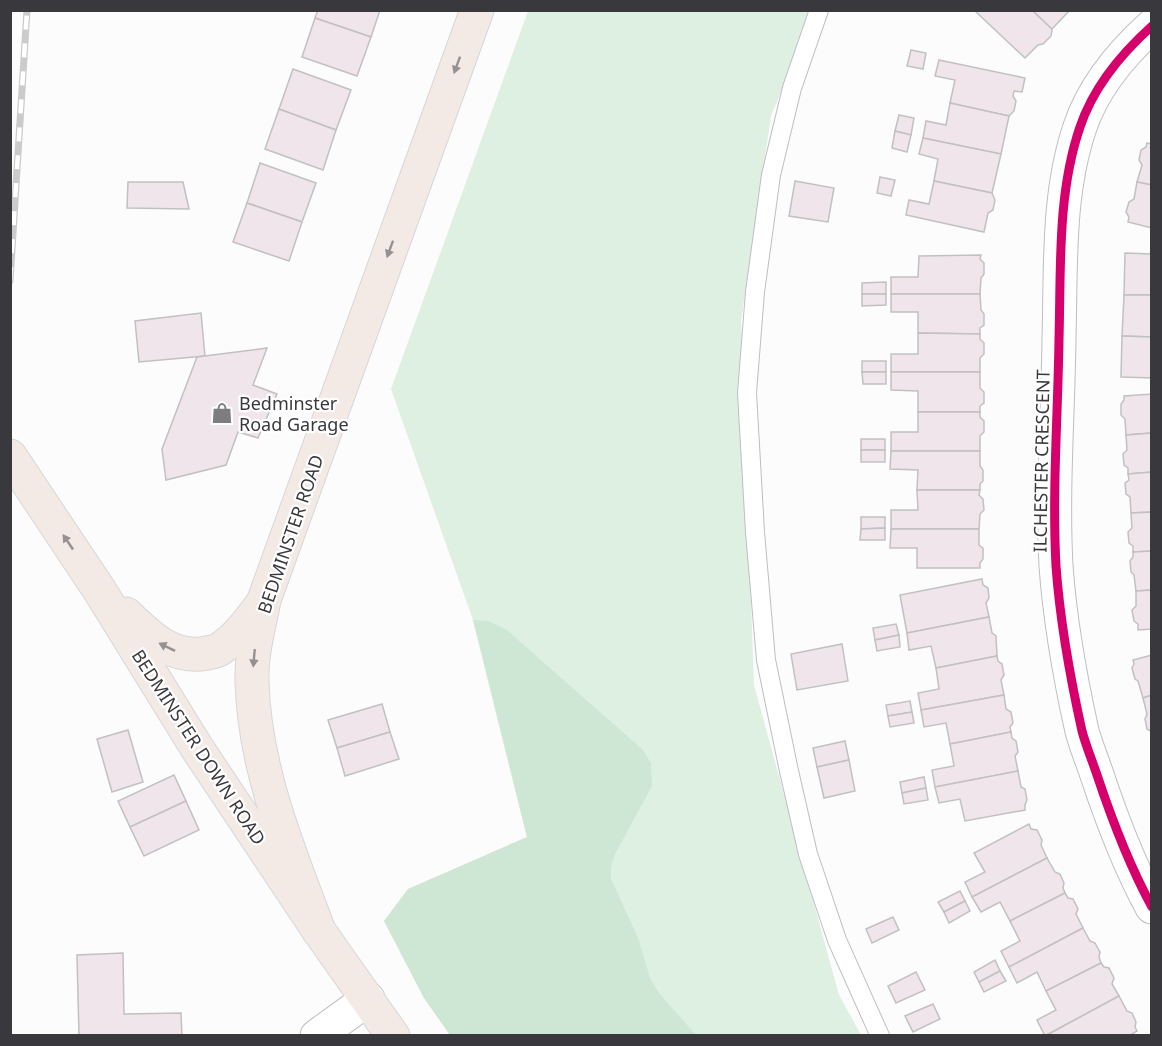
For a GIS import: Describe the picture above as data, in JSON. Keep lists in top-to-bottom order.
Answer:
{
  "streets": {
    "highway": ["BEDMINSTER ROAD", "BEDMINSTER DOWN ROAD"],
    "street": ["ILCHESTER CRESCENT"]
  },
  "crossings": [
    ["BEDMINSTER ROAD", "BEDMINSTER DOWN ROAD"]
  ],
  "one_way": ["BEDMINSTER ROAD"],
  "places": {
    "shop": ["Bedminster Road Garage"]
  }
}
